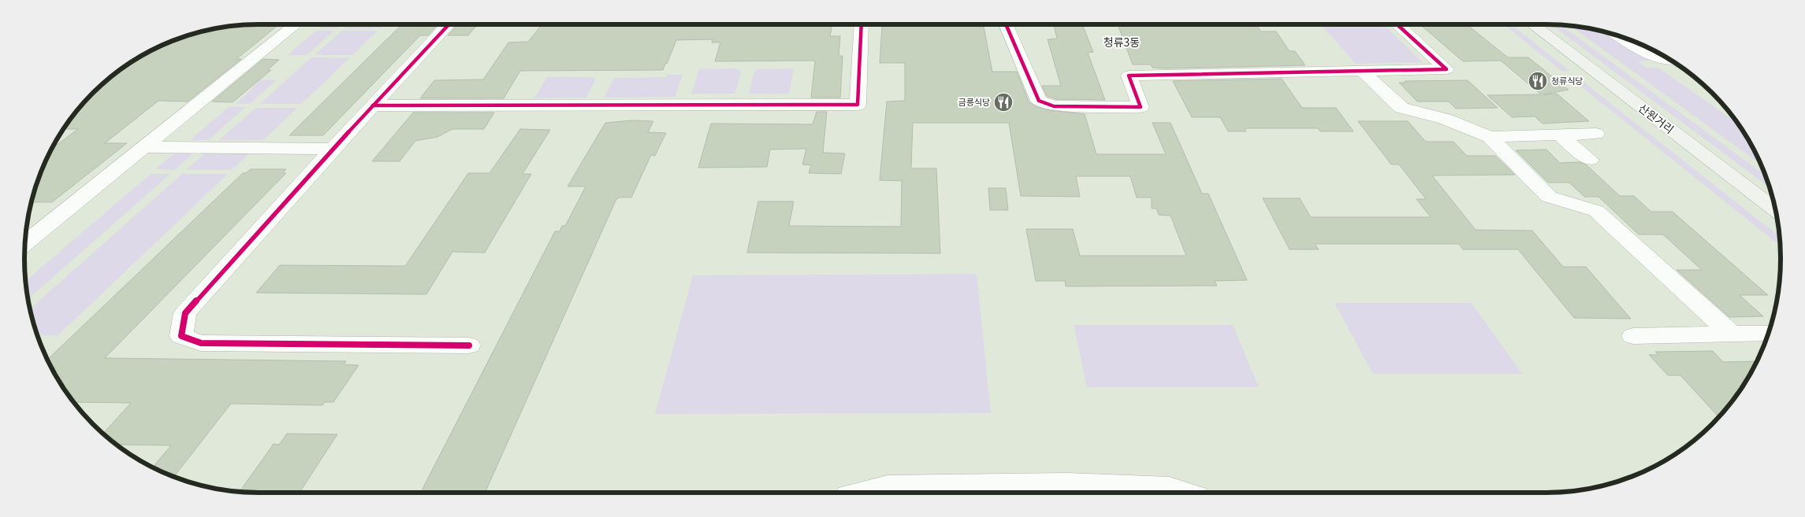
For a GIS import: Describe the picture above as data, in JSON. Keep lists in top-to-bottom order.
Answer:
{
  "streets": {
    "main road": ["산원거리"]
  },
  "districts": ["청류3동"],
  "places": {
    "restaurant": ["청류식당", "금릉식당"]
  }
}
